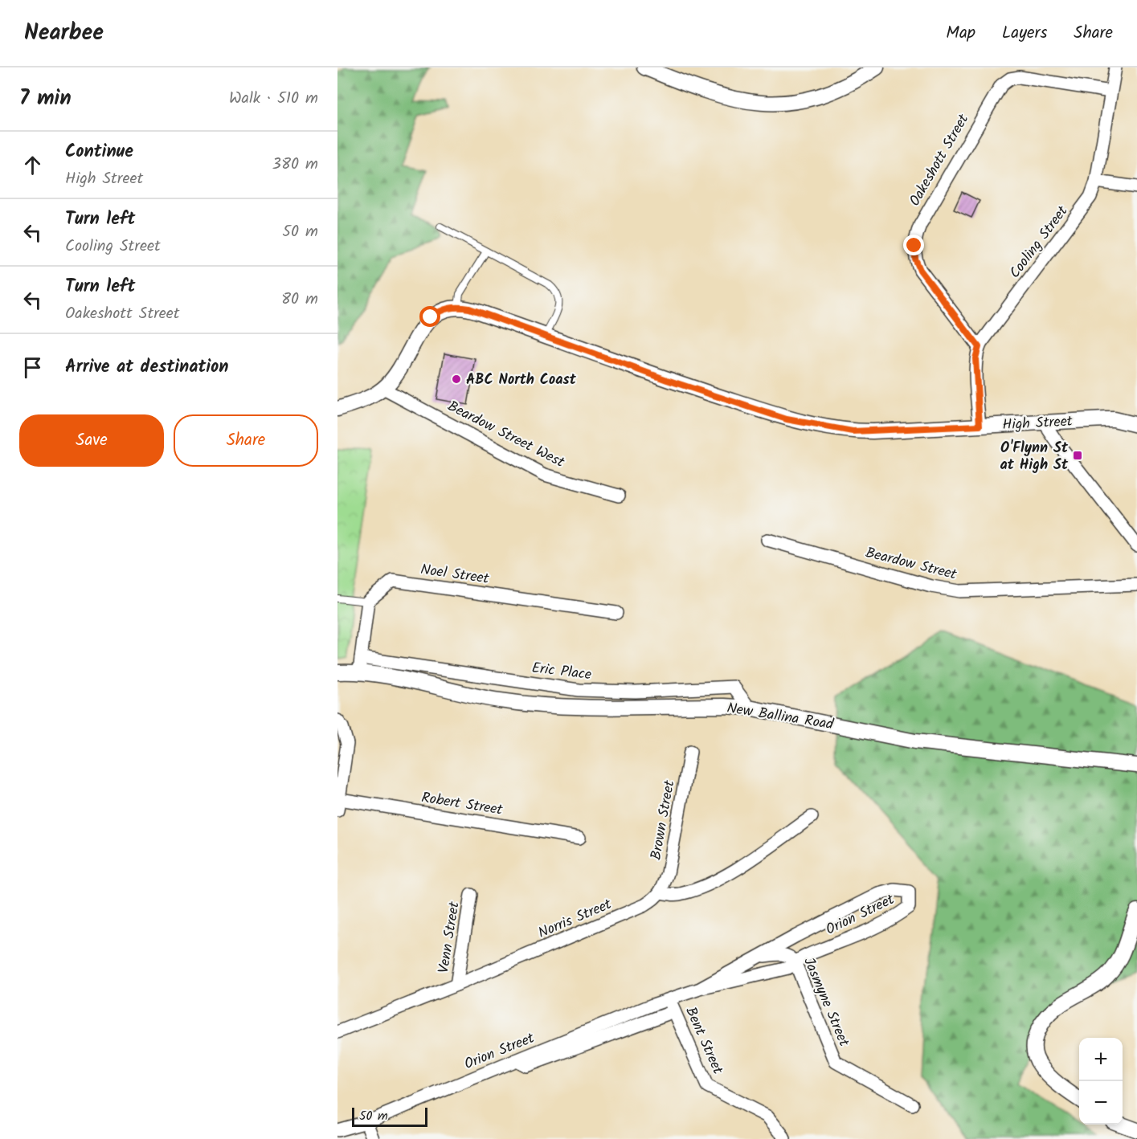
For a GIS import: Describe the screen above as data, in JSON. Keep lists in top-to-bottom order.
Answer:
{
  "streets": {
    "street": [
      "Oakeshott Street",
      "Cooling Street",
      "High Street",
      "Beardow Street West",
      "Beardow Street",
      "Noel Street",
      "Eric Place",
      "New Ballina Road",
      "Robert Street",
      "Brown Street",
      "Orion Street",
      "Norris Street",
      "Venn Street",
      "Jasmyne Street",
      "Bent Street"
    ]
  },
  "crossings": [
    ["Oakeshott Street", "Cooling Street"],
    ["Eric Place", "New Ballina Road"],
    ["Brown Street", "Norris Street"],
    ["Orion Street", "Jasmyne Street"],
    ["Orion Street", "Bent Street"],
    ["Norris Street", "Venn Street"]
  ],
  "places": {
    "other": ["ABC North Coast"],
    "transit": ["O'Flynn St at High St"]
  },
  "scale_bar": "50 m",
  "page": {
    "header": "Nearbee",
    "nav": ["Map", "Layers", "Share"],
    "heading": ["7 min", "Walk · 510 m"],
    "list": [
      ["Continue", "High Street", "380 m"],
      ["Turn left", "Cooling Street", "50 m"],
      ["Turn left", "Oakeshott Street", "80 m"],
      "Arrive at destination"
    ],
    "buttons": ["Save", "Share"],
    "map_buttons": ["+", "−"],
    "scale": "50 m"
  }
}
